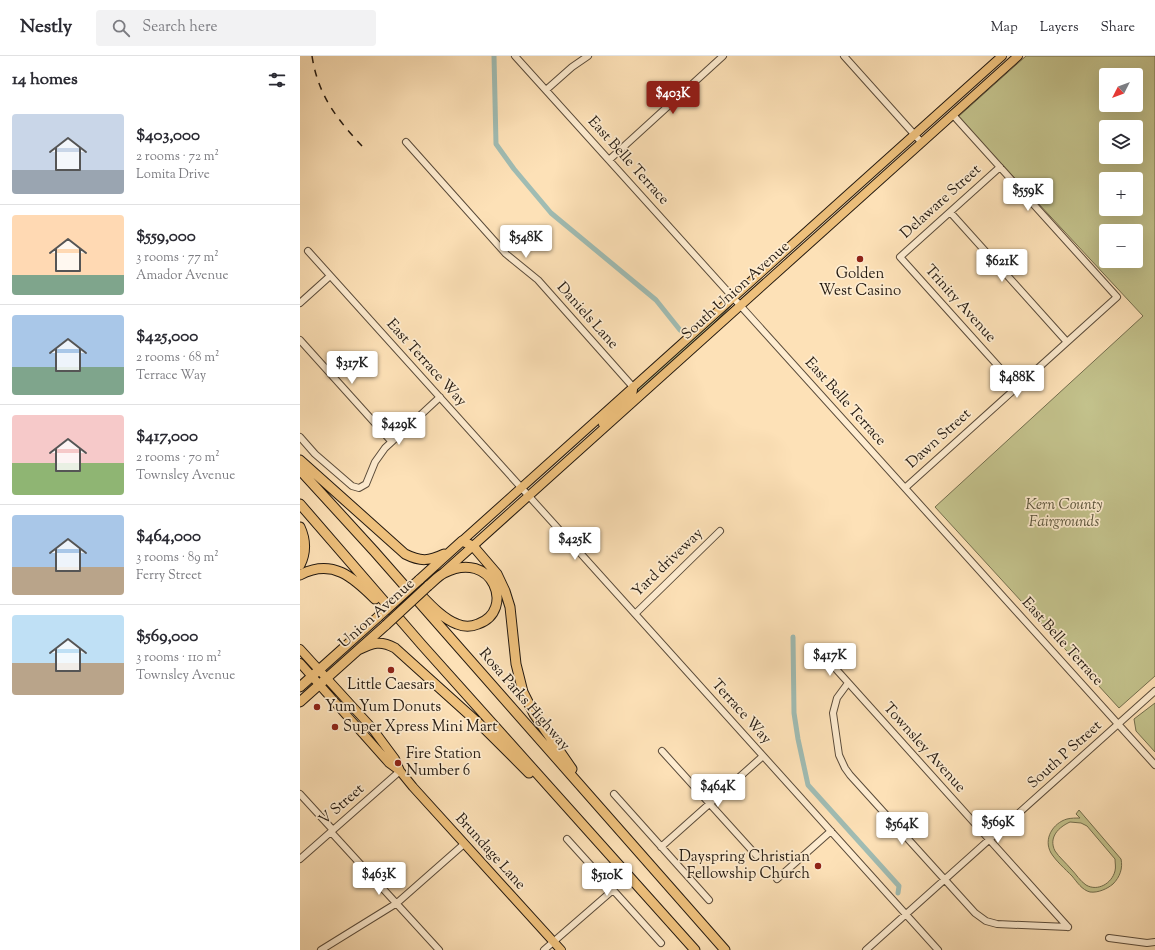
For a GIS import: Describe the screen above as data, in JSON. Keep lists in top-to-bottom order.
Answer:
{
  "streets": {
    "highway": ["Union Avenue", "Rosa Parks Highway"],
    "main road": ["South Union Avenue", "Brundage Lane"],
    "street": [
      "East Belle Terrace",
      "Delaware Street",
      "Trinity Avenue",
      "Daniels Lane",
      "East Terrace Way",
      "Dawn Street",
      "Yard driveway",
      "Terrace Way",
      "Townsley Avenue",
      "South P Street",
      "V Street"
    ]
  },
  "crossings": [
    ["East Belle Terrace", "South Union Avenue"],
    ["East Belle Terrace", "Dawn Street"],
    ["East Belle Terrace", "South P Street"],
    ["Delaware Street", "Trinity Avenue"],
    ["Delaware Street", "Dawn Street"],
    ["South Union Avenue", "Daniels Lane"],
    ["South Union Avenue", "East Terrace Way"],
    ["South Union Avenue", "Union Avenue"],
    ["South Union Avenue", "Terrace Way"],
    ["Trinity Avenue", "Dawn Street"],
    ["East Terrace Way", "Terrace Way"],
    ["Yard driveway", "Terrace Way"],
    ["Union Avenue", "Brundage Lane"],
    ["Terrace Way", "South P Street"],
    ["Townsley Avenue", "South P Street"],
    ["V Street", "Brundage Lane"]
  ],
  "parks": ["Kern County Fairgrounds"],
  "places": [
    "Golden West Casino",
    "Little Caesars",
    "Yum Yum Donuts",
    "Super Xpress Mini Mart",
    "Fire Station Number 6",
    "Dayspring Christian Fellowship Church"
  ],
  "north": "bottom left",
  "page": {
    "header": "Nestly",
    "search": "Search here",
    "nav": ["Map", "Layers", "Share"],
    "heading": "14 homes",
    "map_buttons": ["+", "−"],
    "price": [
      "$403K",
      "$559K",
      "$548K",
      "$621K",
      "$317K",
      "$488K",
      "$429K",
      "$425K",
      "$417K",
      "$464K",
      "$569K",
      "$564K",
      "$463K",
      "$510K"
    ],
    "list": [
      {
        "name": "$403,000",
        "note": "2 rooms · 72 m² · Lomita Drive"
      },
      {
        "name": "$559,000",
        "note": "3 rooms · 77 m² · Amador Avenue"
      },
      {
        "name": "$425,000",
        "note": "2 rooms · 68 m² · Terrace Way"
      },
      {
        "name": "$417,000",
        "note": "2 rooms · 70 m² · Townsley Avenue"
      },
      {
        "name": "$464,000",
        "note": "3 rooms · 89 m² · Ferry Street"
      },
      {
        "name": "$569,000",
        "note": "3 rooms · 110 m² · Townsley Avenue"
      }
    ]
  }
}
